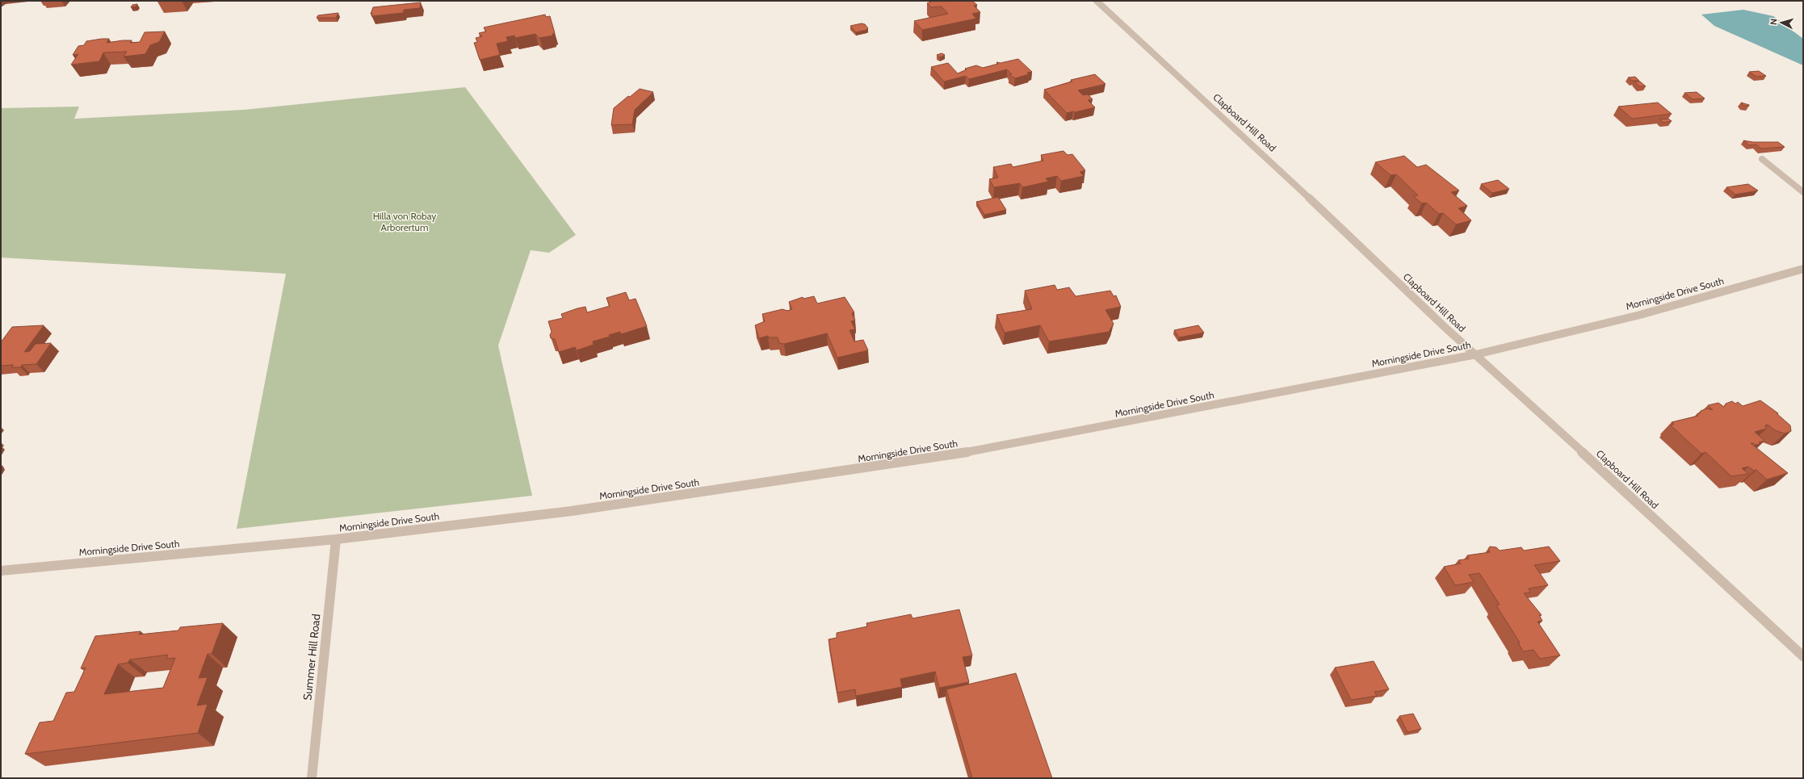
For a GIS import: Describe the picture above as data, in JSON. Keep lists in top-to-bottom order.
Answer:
{
  "streets": {
    "street": ["Clapboard Hill Road", "Morningside Drive South", "Summer Hill Road"]
  },
  "crossings": [
    ["Clapboard Hill Road", "Morningside Drive South"],
    ["Morningside Drive South", "Summer Hill Road"]
  ],
  "parks": ["Hilla von Robay Arborertum"],
  "north": "left"
}
